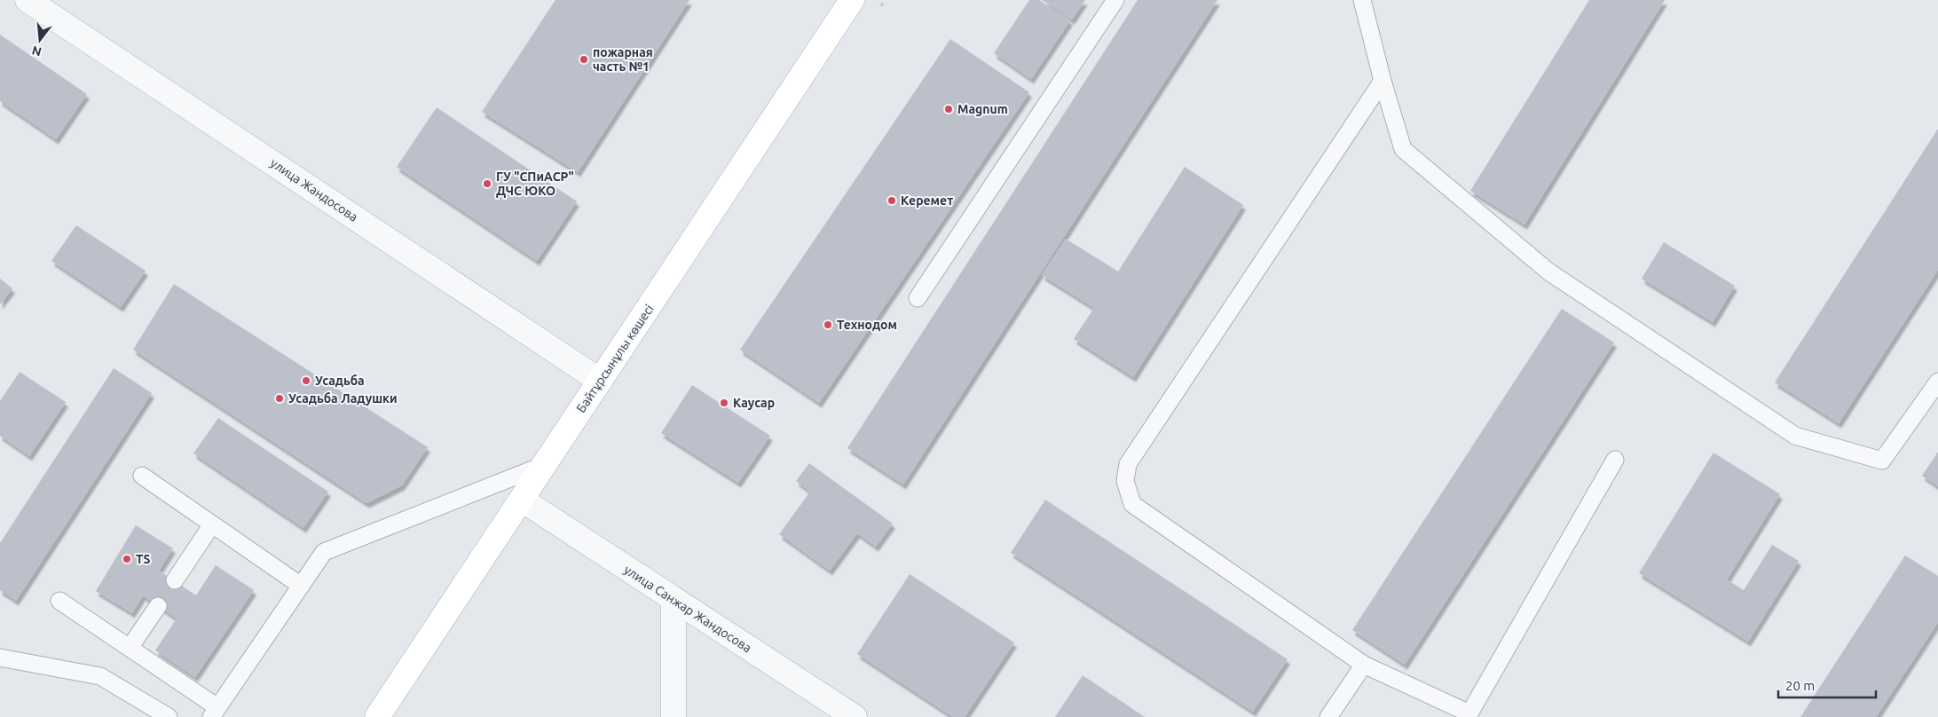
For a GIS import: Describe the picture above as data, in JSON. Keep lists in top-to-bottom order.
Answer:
{
  "streets": {
    "main road": ["Байтұрсынұлы көшесі"],
    "street": ["улица Жандосова", "улица Санжар Жандосова"]
  },
  "crossings": [
    ["улица Жандосова", "Байтұрсынұлы көшесі"],
    ["Байтұрсынұлы көшесі", "улица Санжар Жандосова"]
  ],
  "places": [
    "пожарная часть №1",
    "Magnum",
    "ГУ \"СПиАСР\" ДЧС ЮКО",
    "Керемет",
    "Технодом",
    "Усадьба",
    "Усадьба Ладушки",
    "Каусар",
    "TS"
  ],
  "scale_bar": "20 m",
  "north": "bottom"
}
